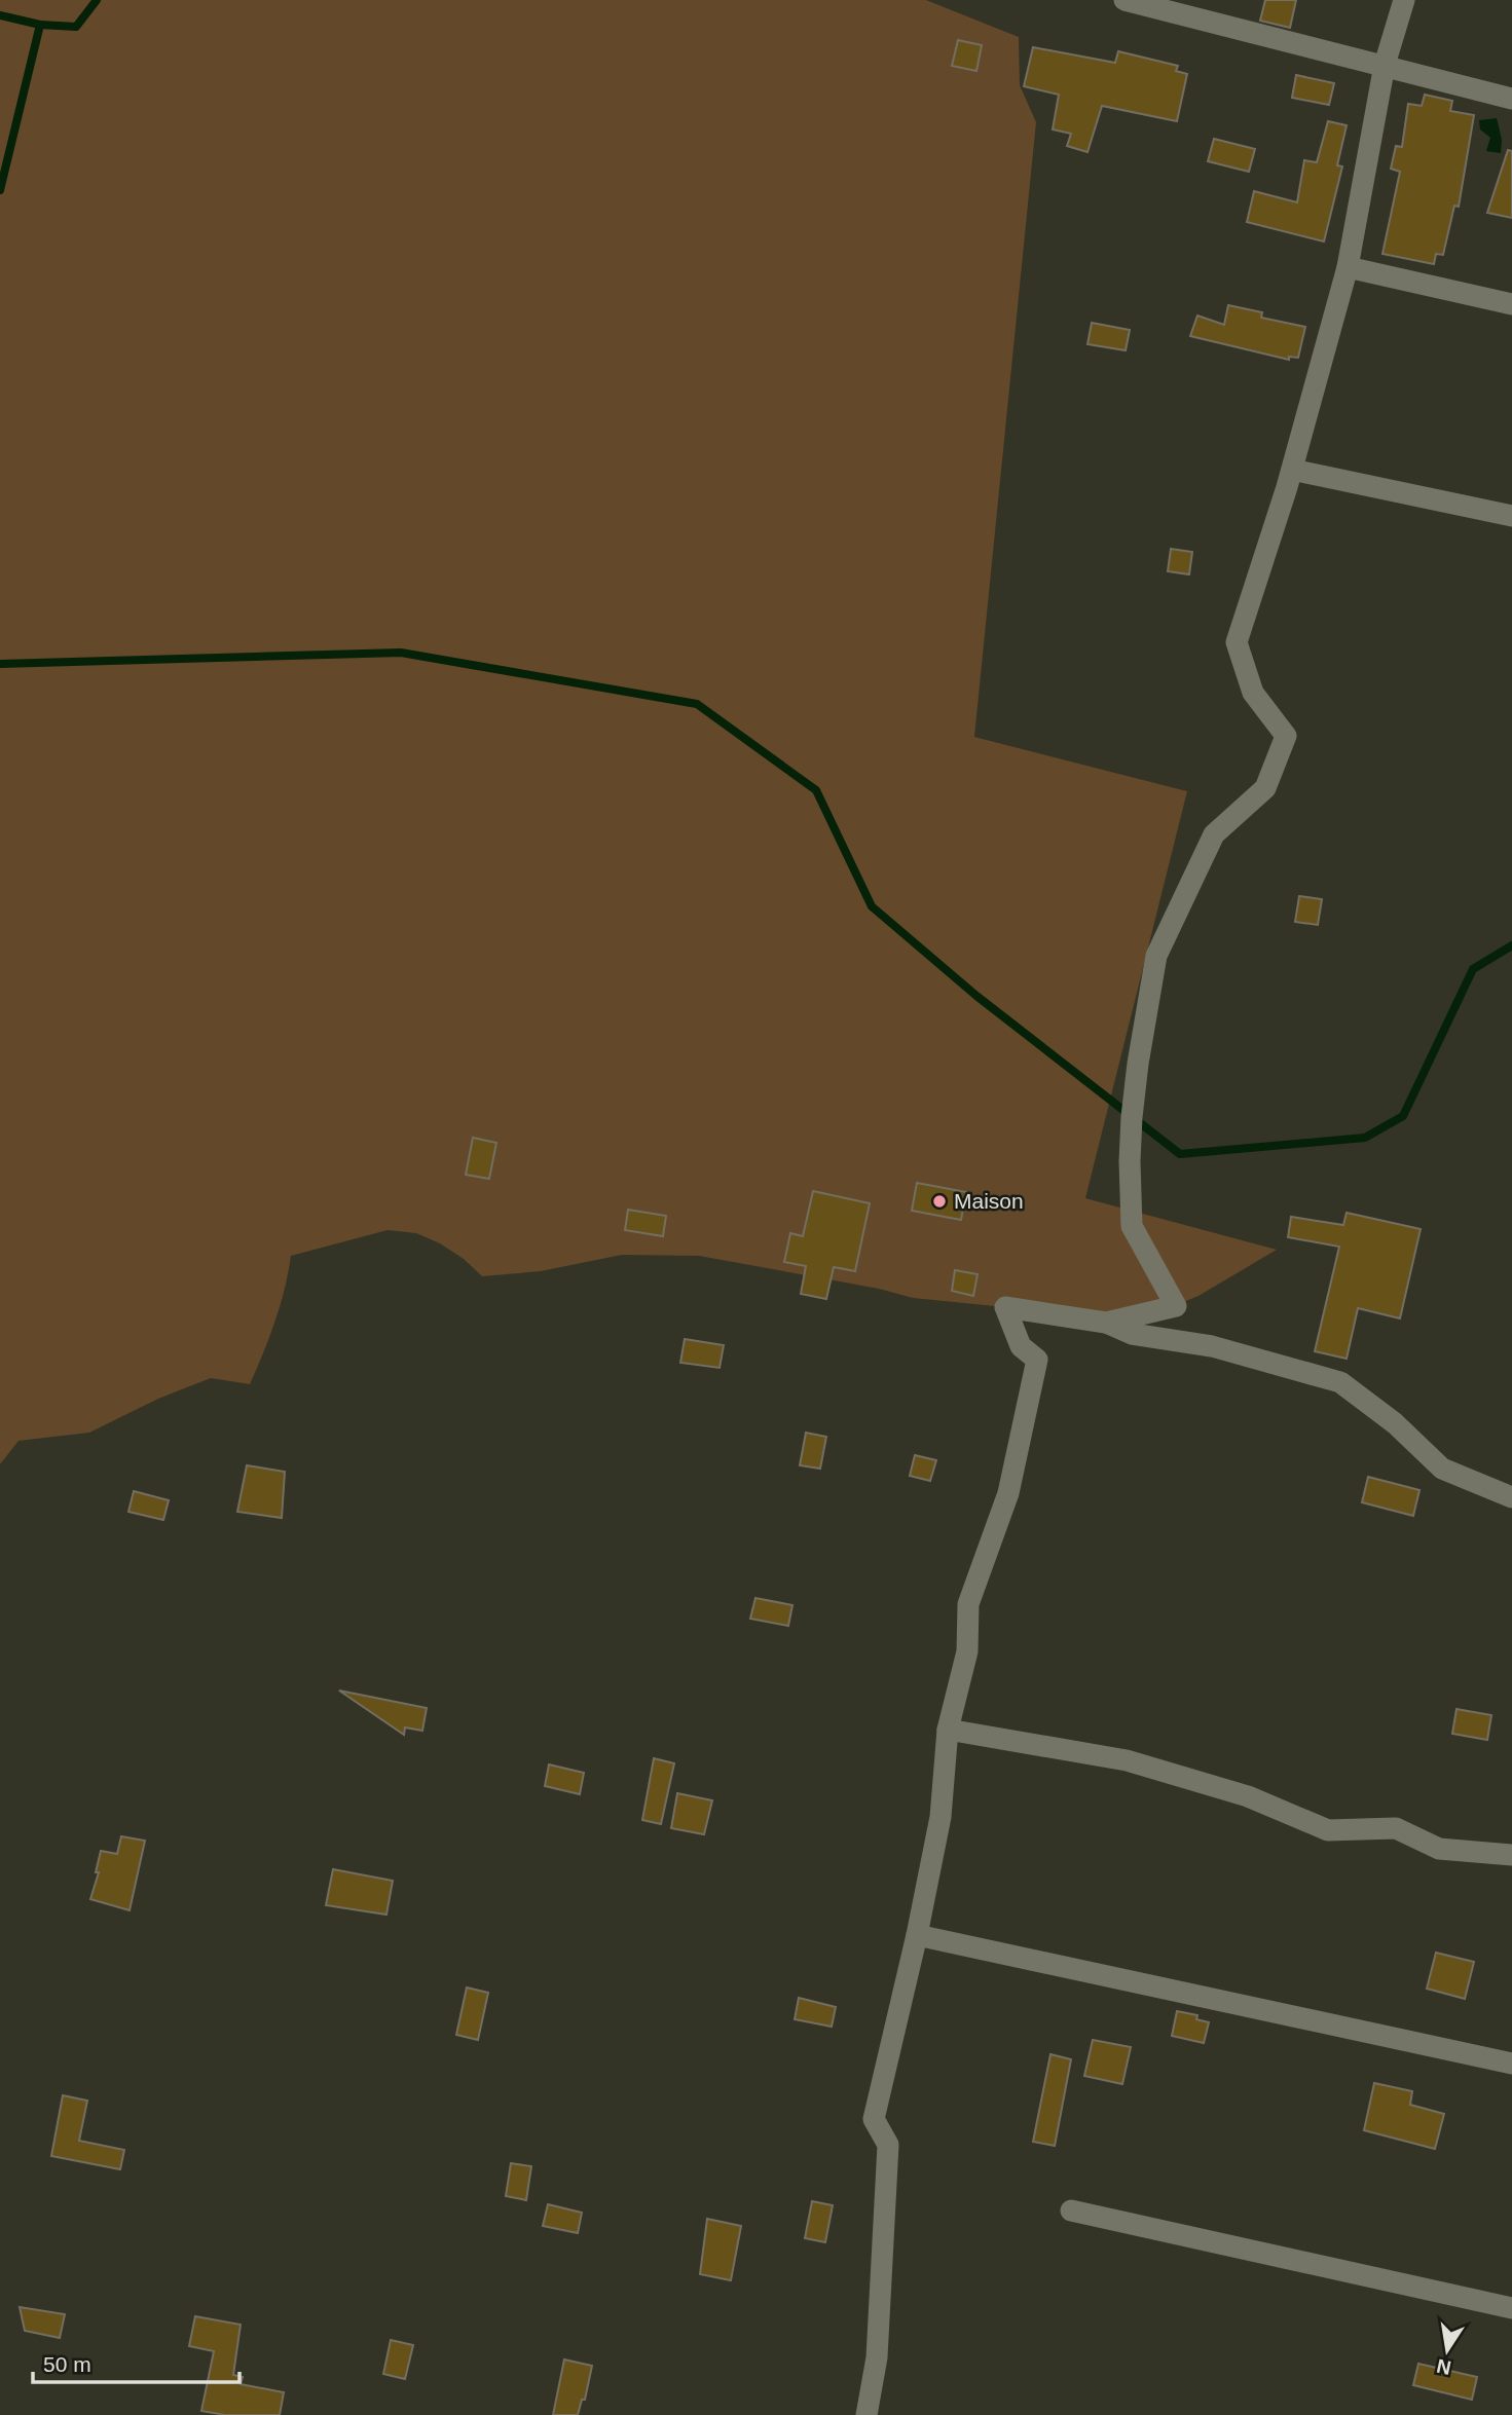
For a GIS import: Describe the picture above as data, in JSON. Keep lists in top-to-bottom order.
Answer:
{
  "places": ["Maison"],
  "scale_bar": "50 m",
  "north": "bottom"
}
